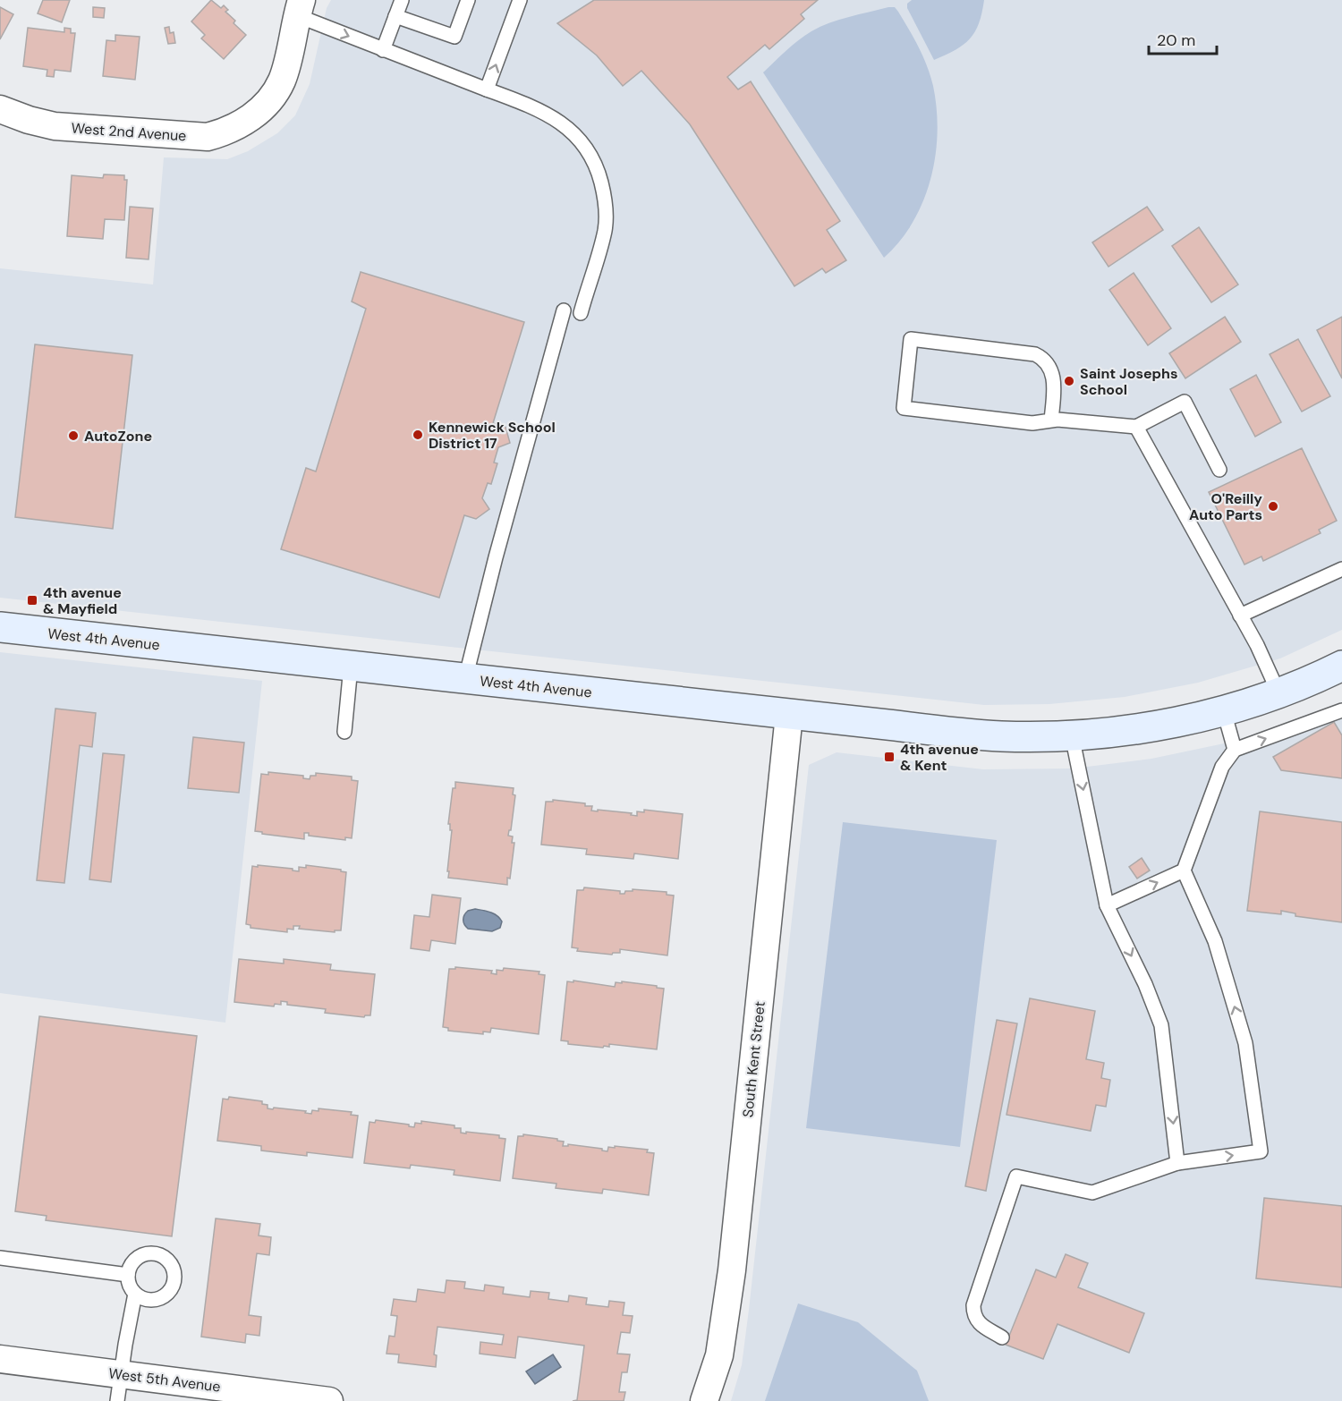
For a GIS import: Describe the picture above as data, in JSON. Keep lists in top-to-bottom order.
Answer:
{
  "streets": {
    "main road": ["West 4th Avenue"],
    "street": ["West 2nd Avenue", "South Kent Street", "West 5th Avenue"]
  },
  "crossings": [
    ["West 4th Avenue", "South Kent Street"]
  ],
  "places": {
    "other": [
      "Saint Josephs School",
      "Kennewick School District 17",
      "AutoZone",
      "O'Reilly Auto Parts"
    ],
    "transit": ["4th avenue & Mayfield", "4th avenue & Kent"]
  },
  "scale_bar": "20 m"
}
